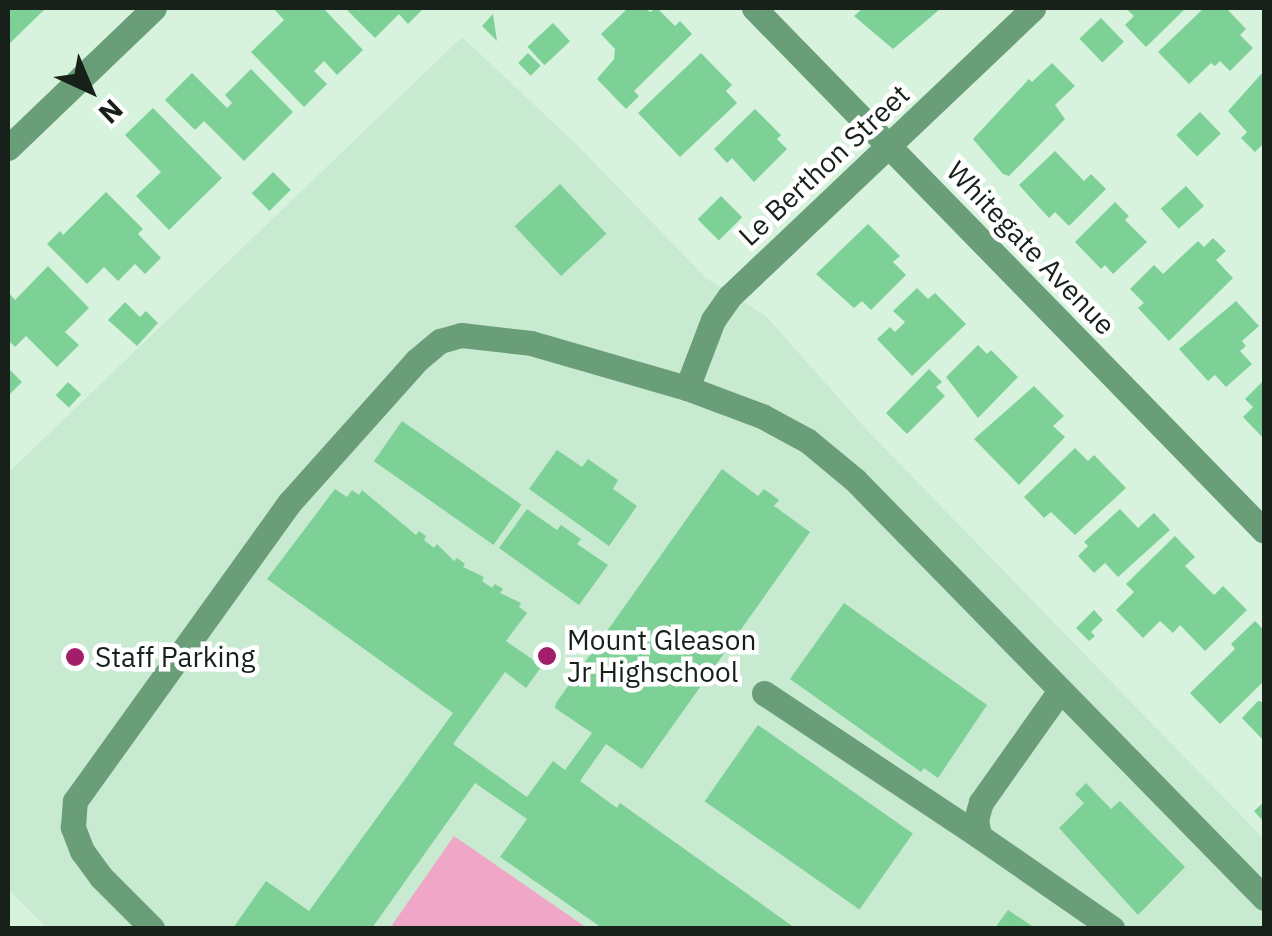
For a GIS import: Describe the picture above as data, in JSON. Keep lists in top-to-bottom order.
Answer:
{
  "streets": {
    "street": ["Le Berthon Street", "Whitegate Avenue"]
  },
  "crossings": [
    ["Le Berthon Street", "Whitegate Avenue"]
  ],
  "places": ["Mount Gleason Jr Highschool", "Staff Parking"],
  "north": "bottom right"
}
